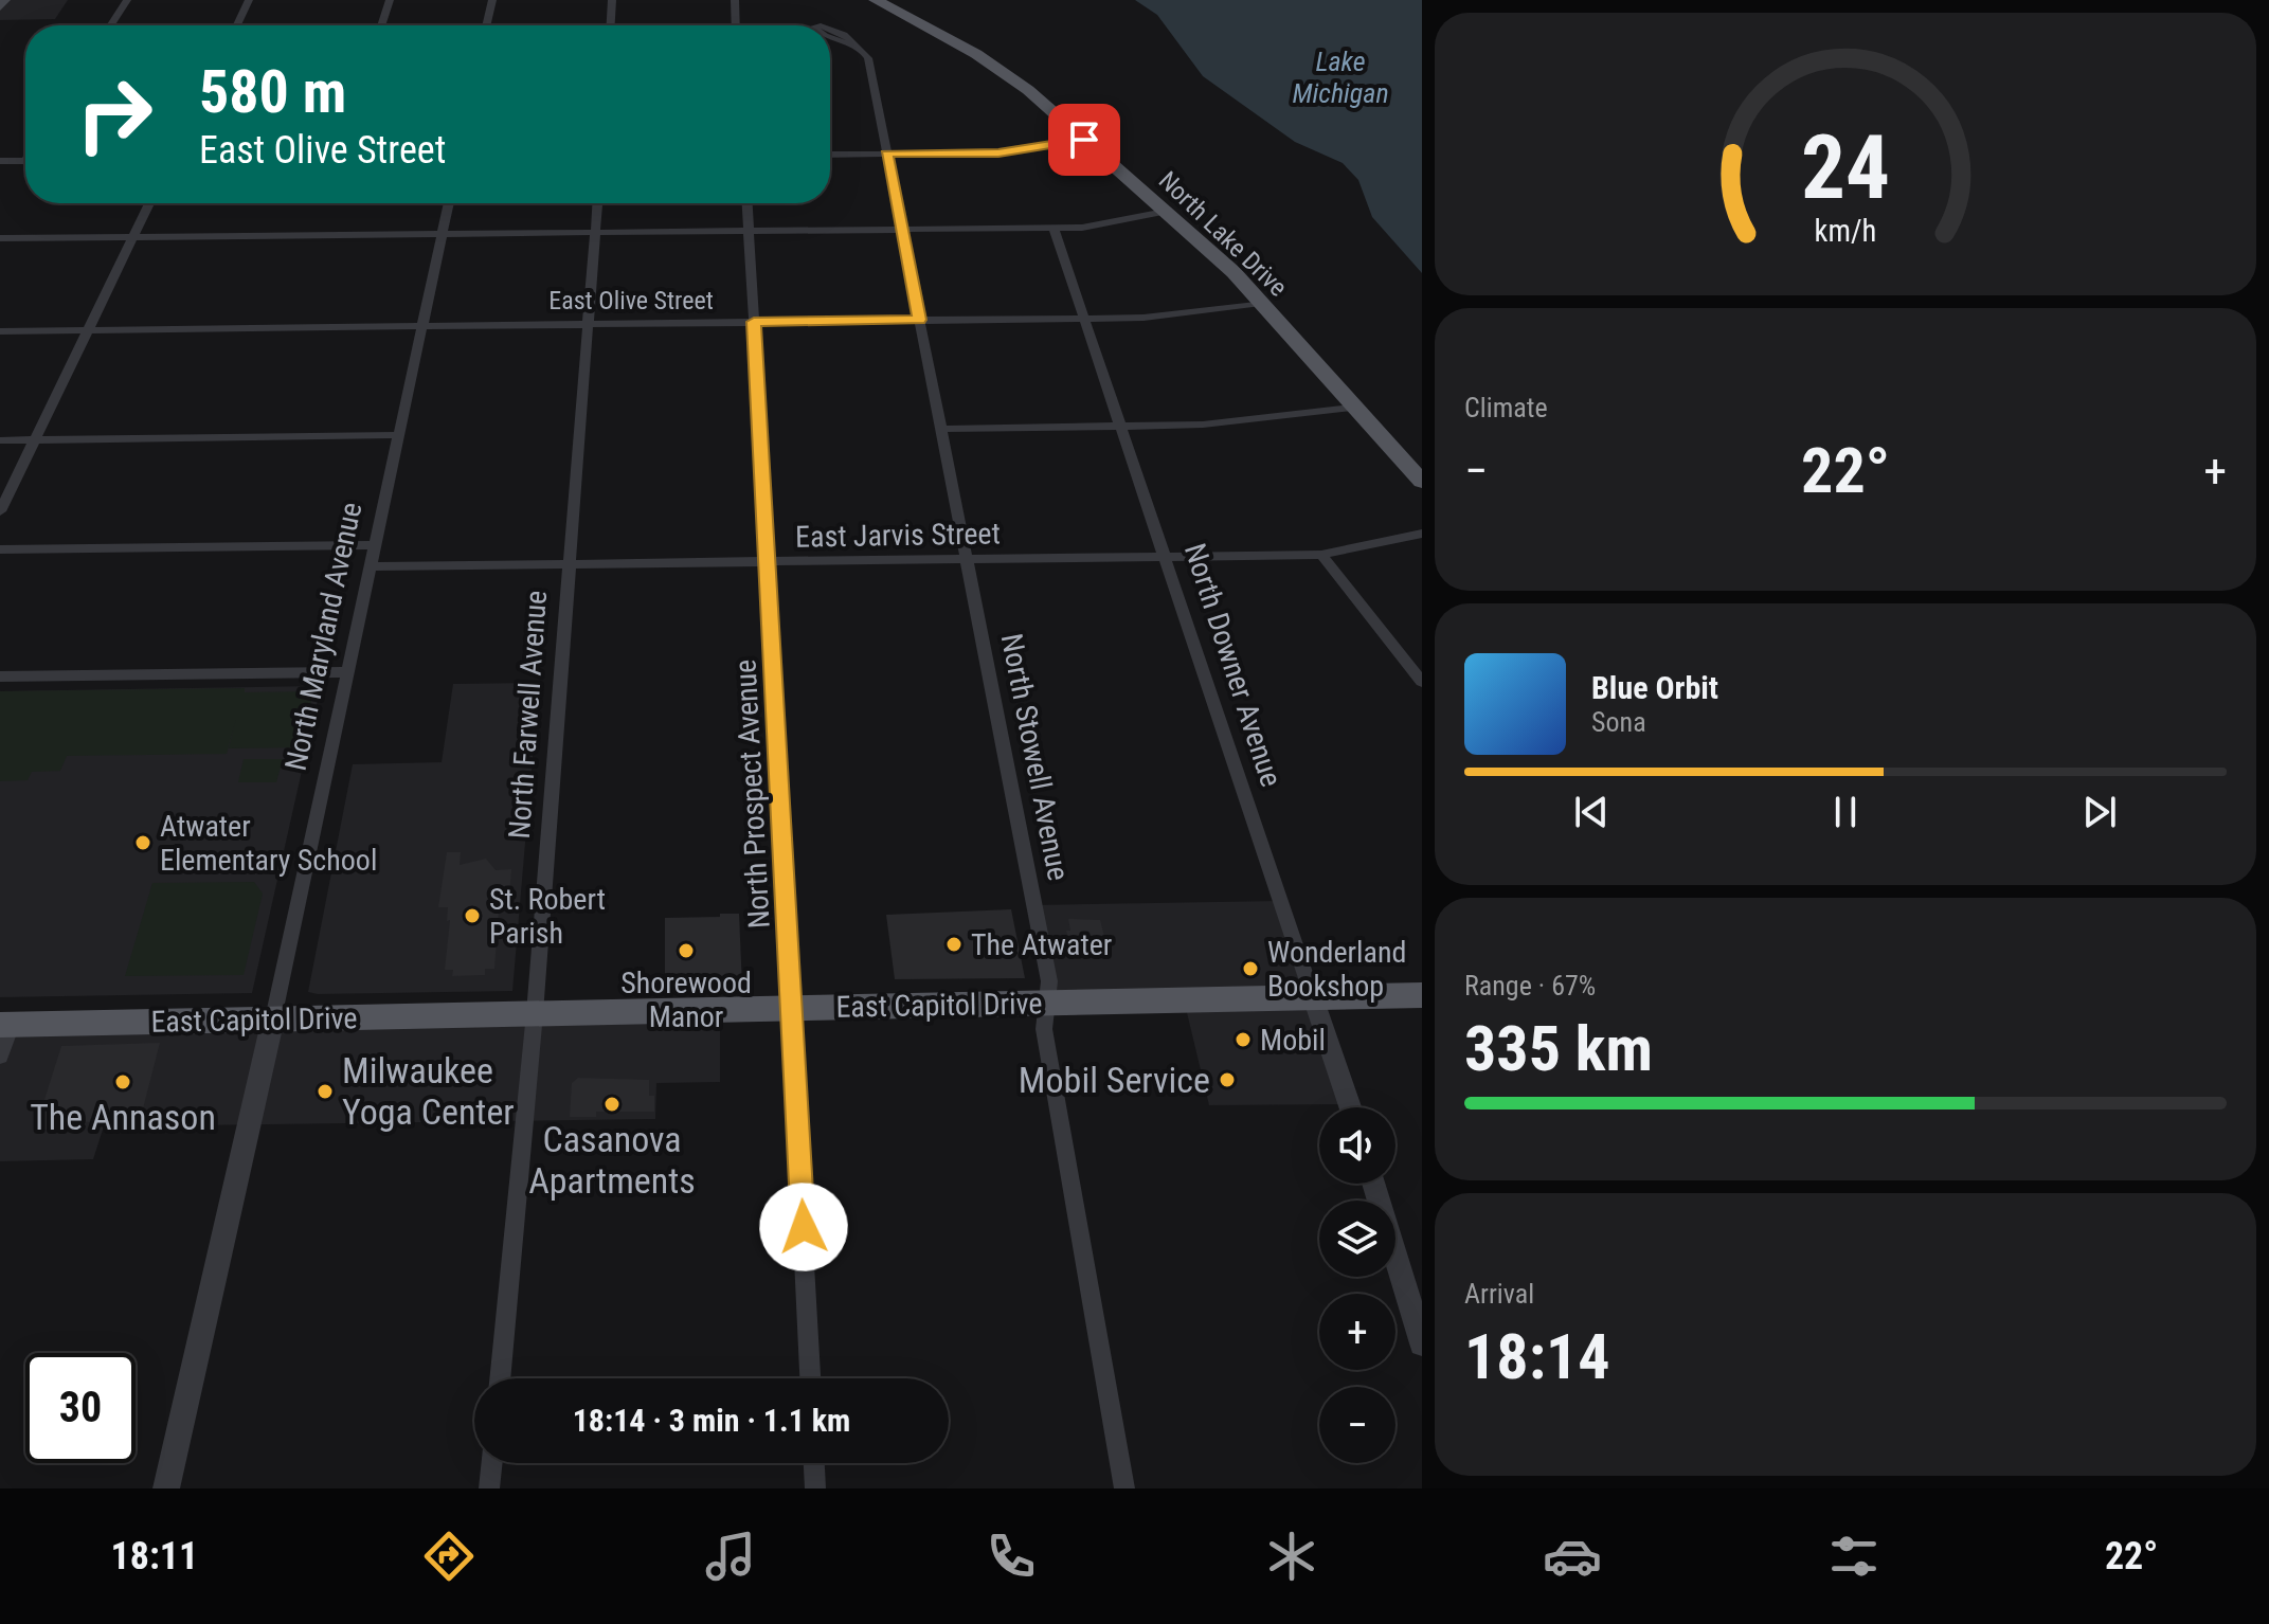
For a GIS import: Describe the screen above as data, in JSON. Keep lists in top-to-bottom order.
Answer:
{
  "streets": {
    "main road": ["North Lake Drive", "East Capitol Drive"],
    "street": [
      "East Olive Street",
      "East Jarvis Street",
      "North Maryland Avenue",
      "North Downer Avenue",
      "North Farwell Avenue",
      "North Stowell Avenue",
      "North Prospect Avenue"
    ]
  },
  "crossings": [
    ["North Lake Drive", "East Olive Street"],
    ["East Olive Street", "North Maryland Avenue"],
    ["East Olive Street", "North Downer Avenue"],
    ["East Olive Street", "North Farwell Avenue"],
    ["East Olive Street", "North Stowell Avenue"],
    ["East Olive Street", "North Prospect Avenue"],
    ["East Jarvis Street", "North Maryland Avenue"],
    ["East Jarvis Street", "North Downer Avenue"],
    ["East Jarvis Street", "North Farwell Avenue"],
    ["East Jarvis Street", "North Stowell Avenue"],
    ["East Jarvis Street", "North Prospect Avenue"],
    ["North Maryland Avenue", "East Capitol Drive"],
    ["North Downer Avenue", "East Capitol Drive"],
    ["North Farwell Avenue", "East Capitol Drive"],
    ["North Stowell Avenue", "East Capitol Drive"],
    ["North Prospect Avenue", "East Capitol Drive"]
  ],
  "water": ["Lake Michigan"],
  "places": [
    "Atwater Elementary School",
    "St. Robert Parish",
    "The Atwater",
    "Shorewood Manor",
    "Wonderland Bookshop",
    "Mobil",
    "Mobil Service",
    "The Annason",
    "Milwaukee Yoga Center",
    "Casanova Apartments"
  ],
  "page": {
    "turn": ["580 m", "East Olive Street"],
    "tile": [
      "Climate",
      ["Range · 67%", "335 km"],
      ["Arrival", "18:14"]
    ],
    "heat": ["−", "22°", "+"],
    "song": ["Blue Orbit", "Sona"],
    "map_buttons": ["+", "−"],
    "limit": "30",
    "trip": "18:14 · 3 min · 1.1 km",
    "tabs": ["18:11", "22°"],
    "gauge": ["24", "km/h"]
  }
}
